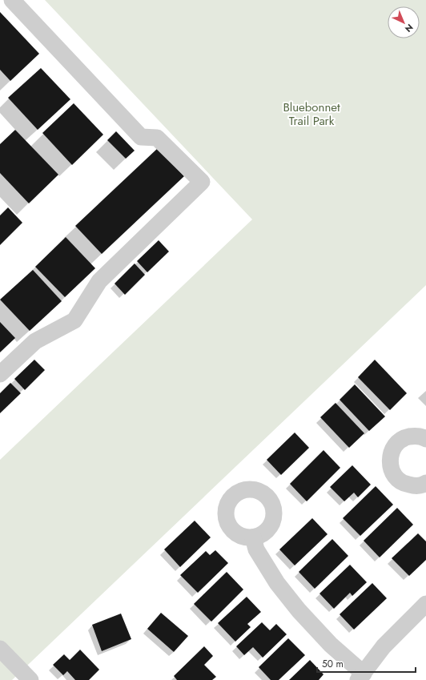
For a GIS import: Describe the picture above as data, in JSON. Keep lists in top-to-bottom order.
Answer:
{
  "parks": ["Bluebonnet Trail Park"],
  "scale_bar": "50 m",
  "north": "bottom right"
}
